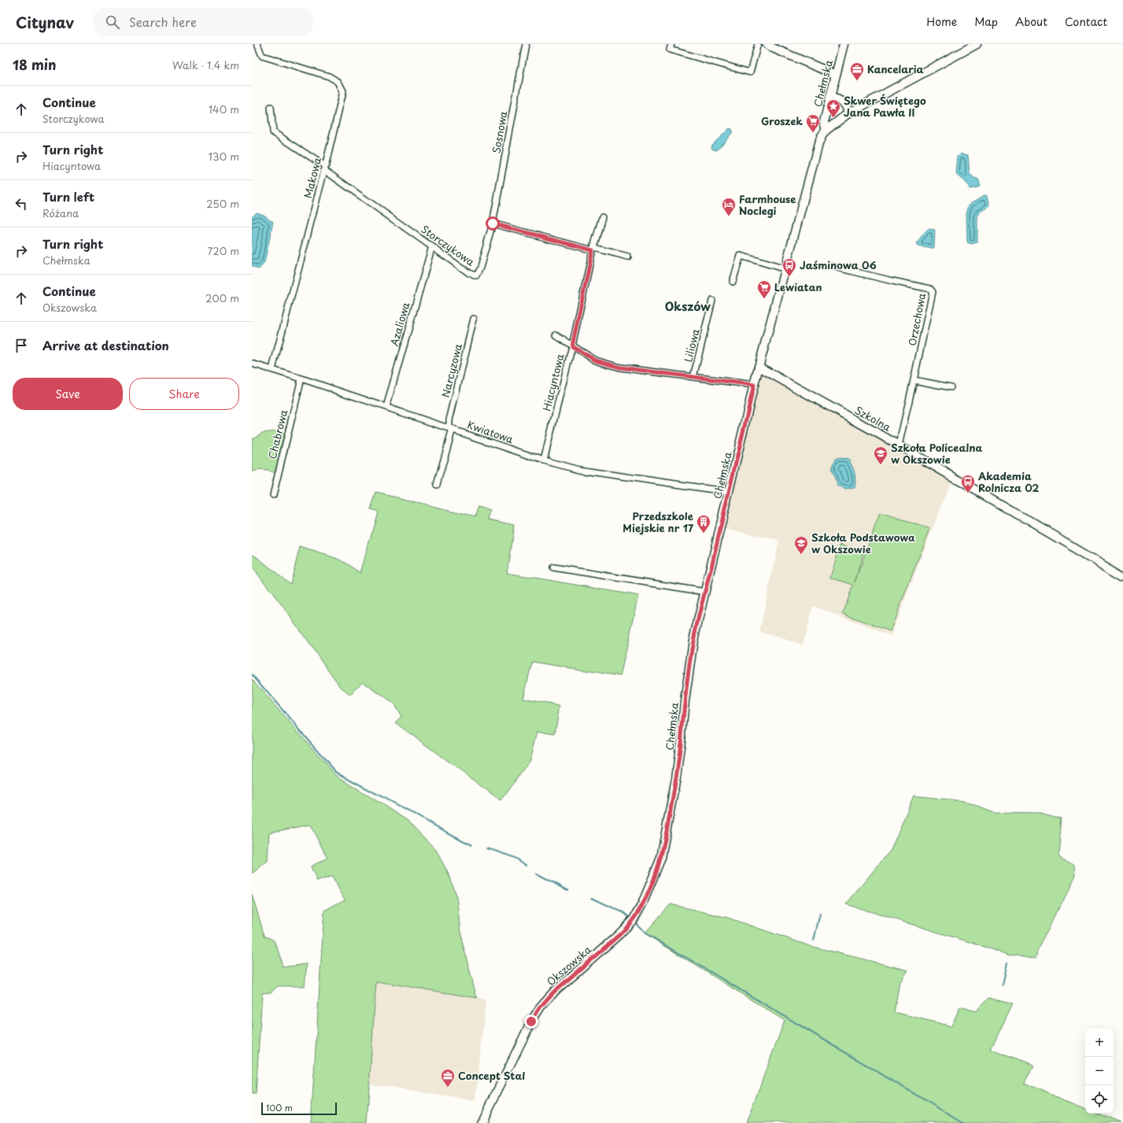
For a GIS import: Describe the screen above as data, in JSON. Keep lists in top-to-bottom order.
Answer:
{
  "streets": {
    "main road": ["Chełmska", "Szkolna", "Okszowska"],
    "street": [
      "Sosnowa",
      "Makowa",
      "Storczykowa",
      "Orzechowa",
      "Azaliowa",
      "Liliowa",
      "Narcyzowa",
      "Hiacyntowa",
      "Kwiatowa",
      "Chabrowa"
    ]
  },
  "crossings": [
    ["Chełmska", "Szkolna"],
    ["Chełmska", "Kwiatowa"],
    ["Chełmska", "Okszowska"],
    ["Sosnowa", "Storczykowa"],
    ["Makowa", "Storczykowa"],
    ["Makowa", "Kwiatowa"],
    ["Storczykowa", "Azaliowa"],
    ["Orzechowa", "Szkolna"],
    ["Azaliowa", "Kwiatowa"],
    ["Narcyzowa", "Kwiatowa"],
    ["Hiacyntowa", "Kwiatowa"],
    ["Kwiatowa", "Chabrowa"]
  ],
  "districts": ["Okszów"],
  "places": {
    "office": ["Kancelaria", "Concept Stal"],
    "place": ["Skwer Świętego Jana Pawła II"],
    "supermarket": ["Groszek", "Lewiatan"],
    "hotel": ["Farmhouse Noclegi"],
    "bus stop": ["Jaśminowa 06", "Akademia Rolnicza 02"],
    "school or university": ["Szkoła Policealna w Okszowie", "Szkoła Podstawowa w Okszowie"],
    "building": ["Przedszkole Miejskie nr 17"]
  },
  "scale_bar": "100 m",
  "page": {
    "header": "Citynav",
    "search": "Search here",
    "nav": [
      "Home",
      "Map",
      "About",
      "Contact"
    ],
    "heading": ["18 min", "Walk · 1.4 km"],
    "list": [
      ["Continue", "Storczykowa", "140 m"],
      ["Turn right", "Hiacyntowa", "130 m"],
      ["Turn left", "Różana", "250 m"],
      ["Turn right", "Chełmska", "720 m"],
      ["Continue", "Okszowska", "200 m"],
      "Arrive at destination"
    ],
    "buttons": ["Save", "Share"],
    "map_buttons": ["+", "−"],
    "scale": "100 m"
  }
}
